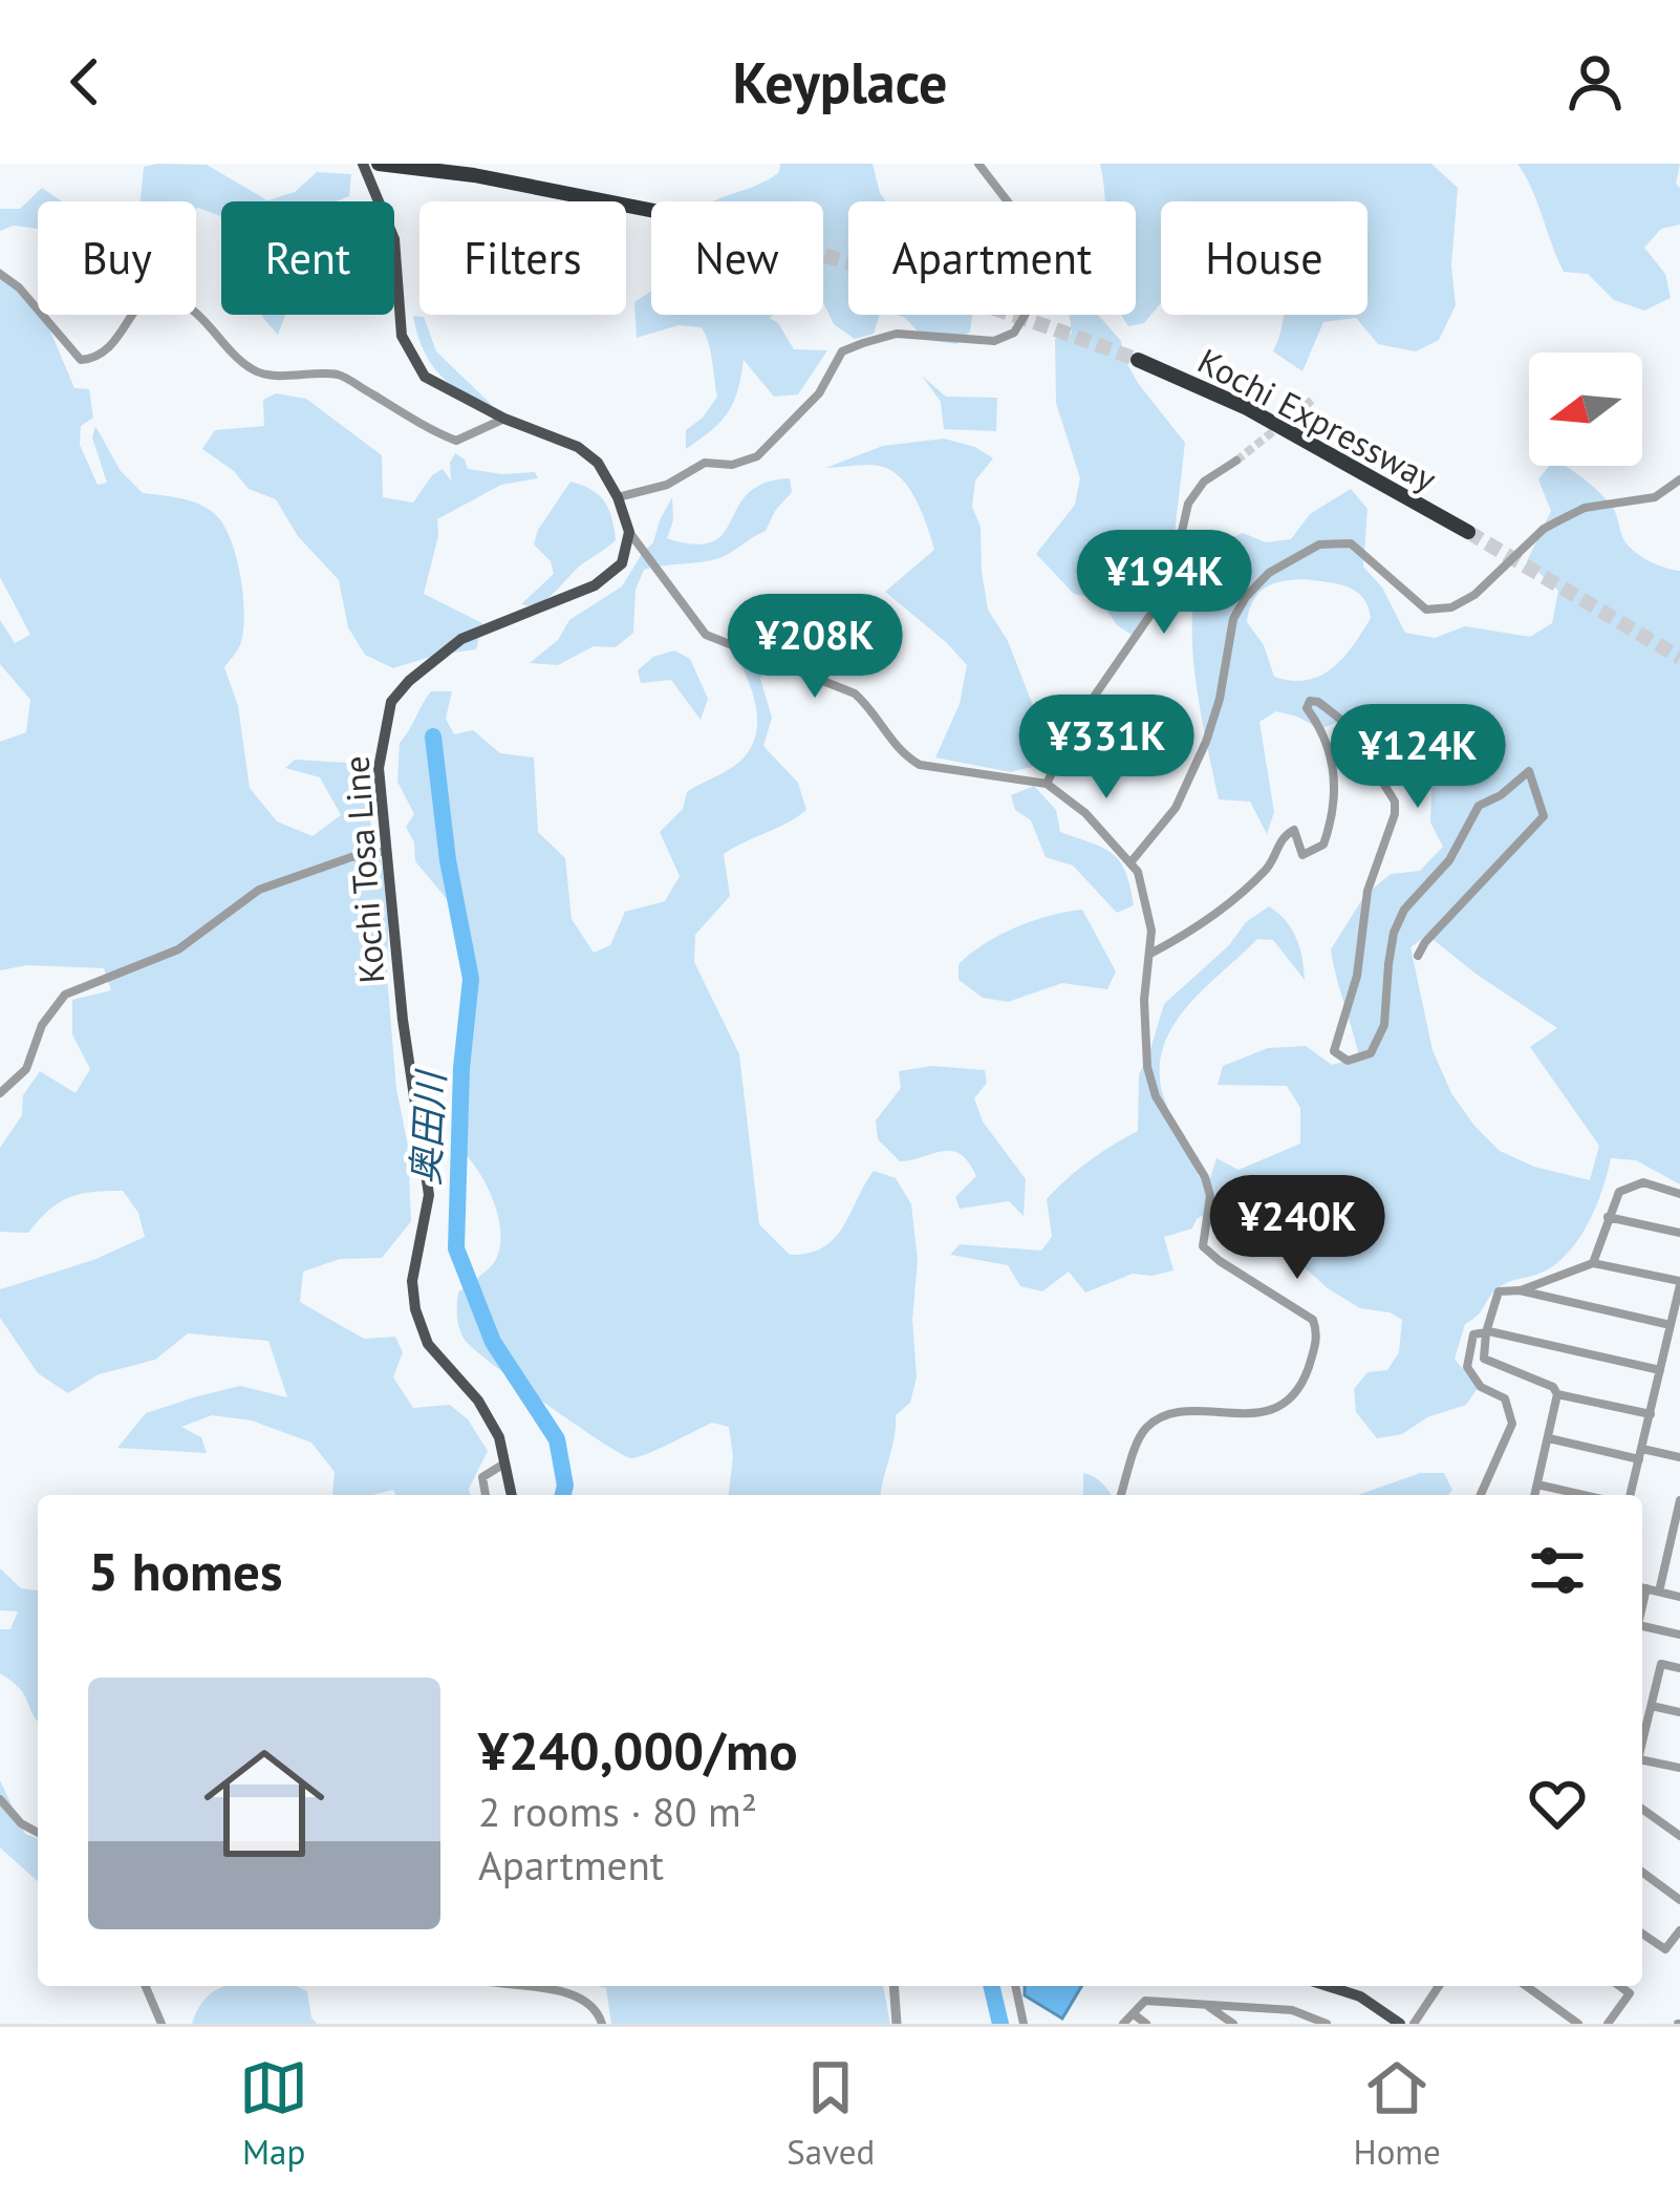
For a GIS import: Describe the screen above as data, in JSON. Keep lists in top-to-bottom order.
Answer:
{
  "streets": {
    "highway": ["Kochi Expressway"],
    "main road": ["Kochi Tosa Line"]
  },
  "water": ["奥田川"],
  "north": "left",
  "page": {
    "header": "Keyplace",
    "chip": [
      "Buy",
      "Rent",
      "Filters",
      "New",
      "Apartment",
      "House"
    ],
    "price": [
      "¥194K",
      "¥208K",
      "¥331K",
      "¥124K",
      "¥240K"
    ],
    "heading": "5 homes",
    "list": [
      {
        "name": "¥240,000/mo",
        "note": "2 rooms · 80 m² · Apartment"
      }
    ],
    "tabs": ["Map", "Saved", "Home"]
  }
}
